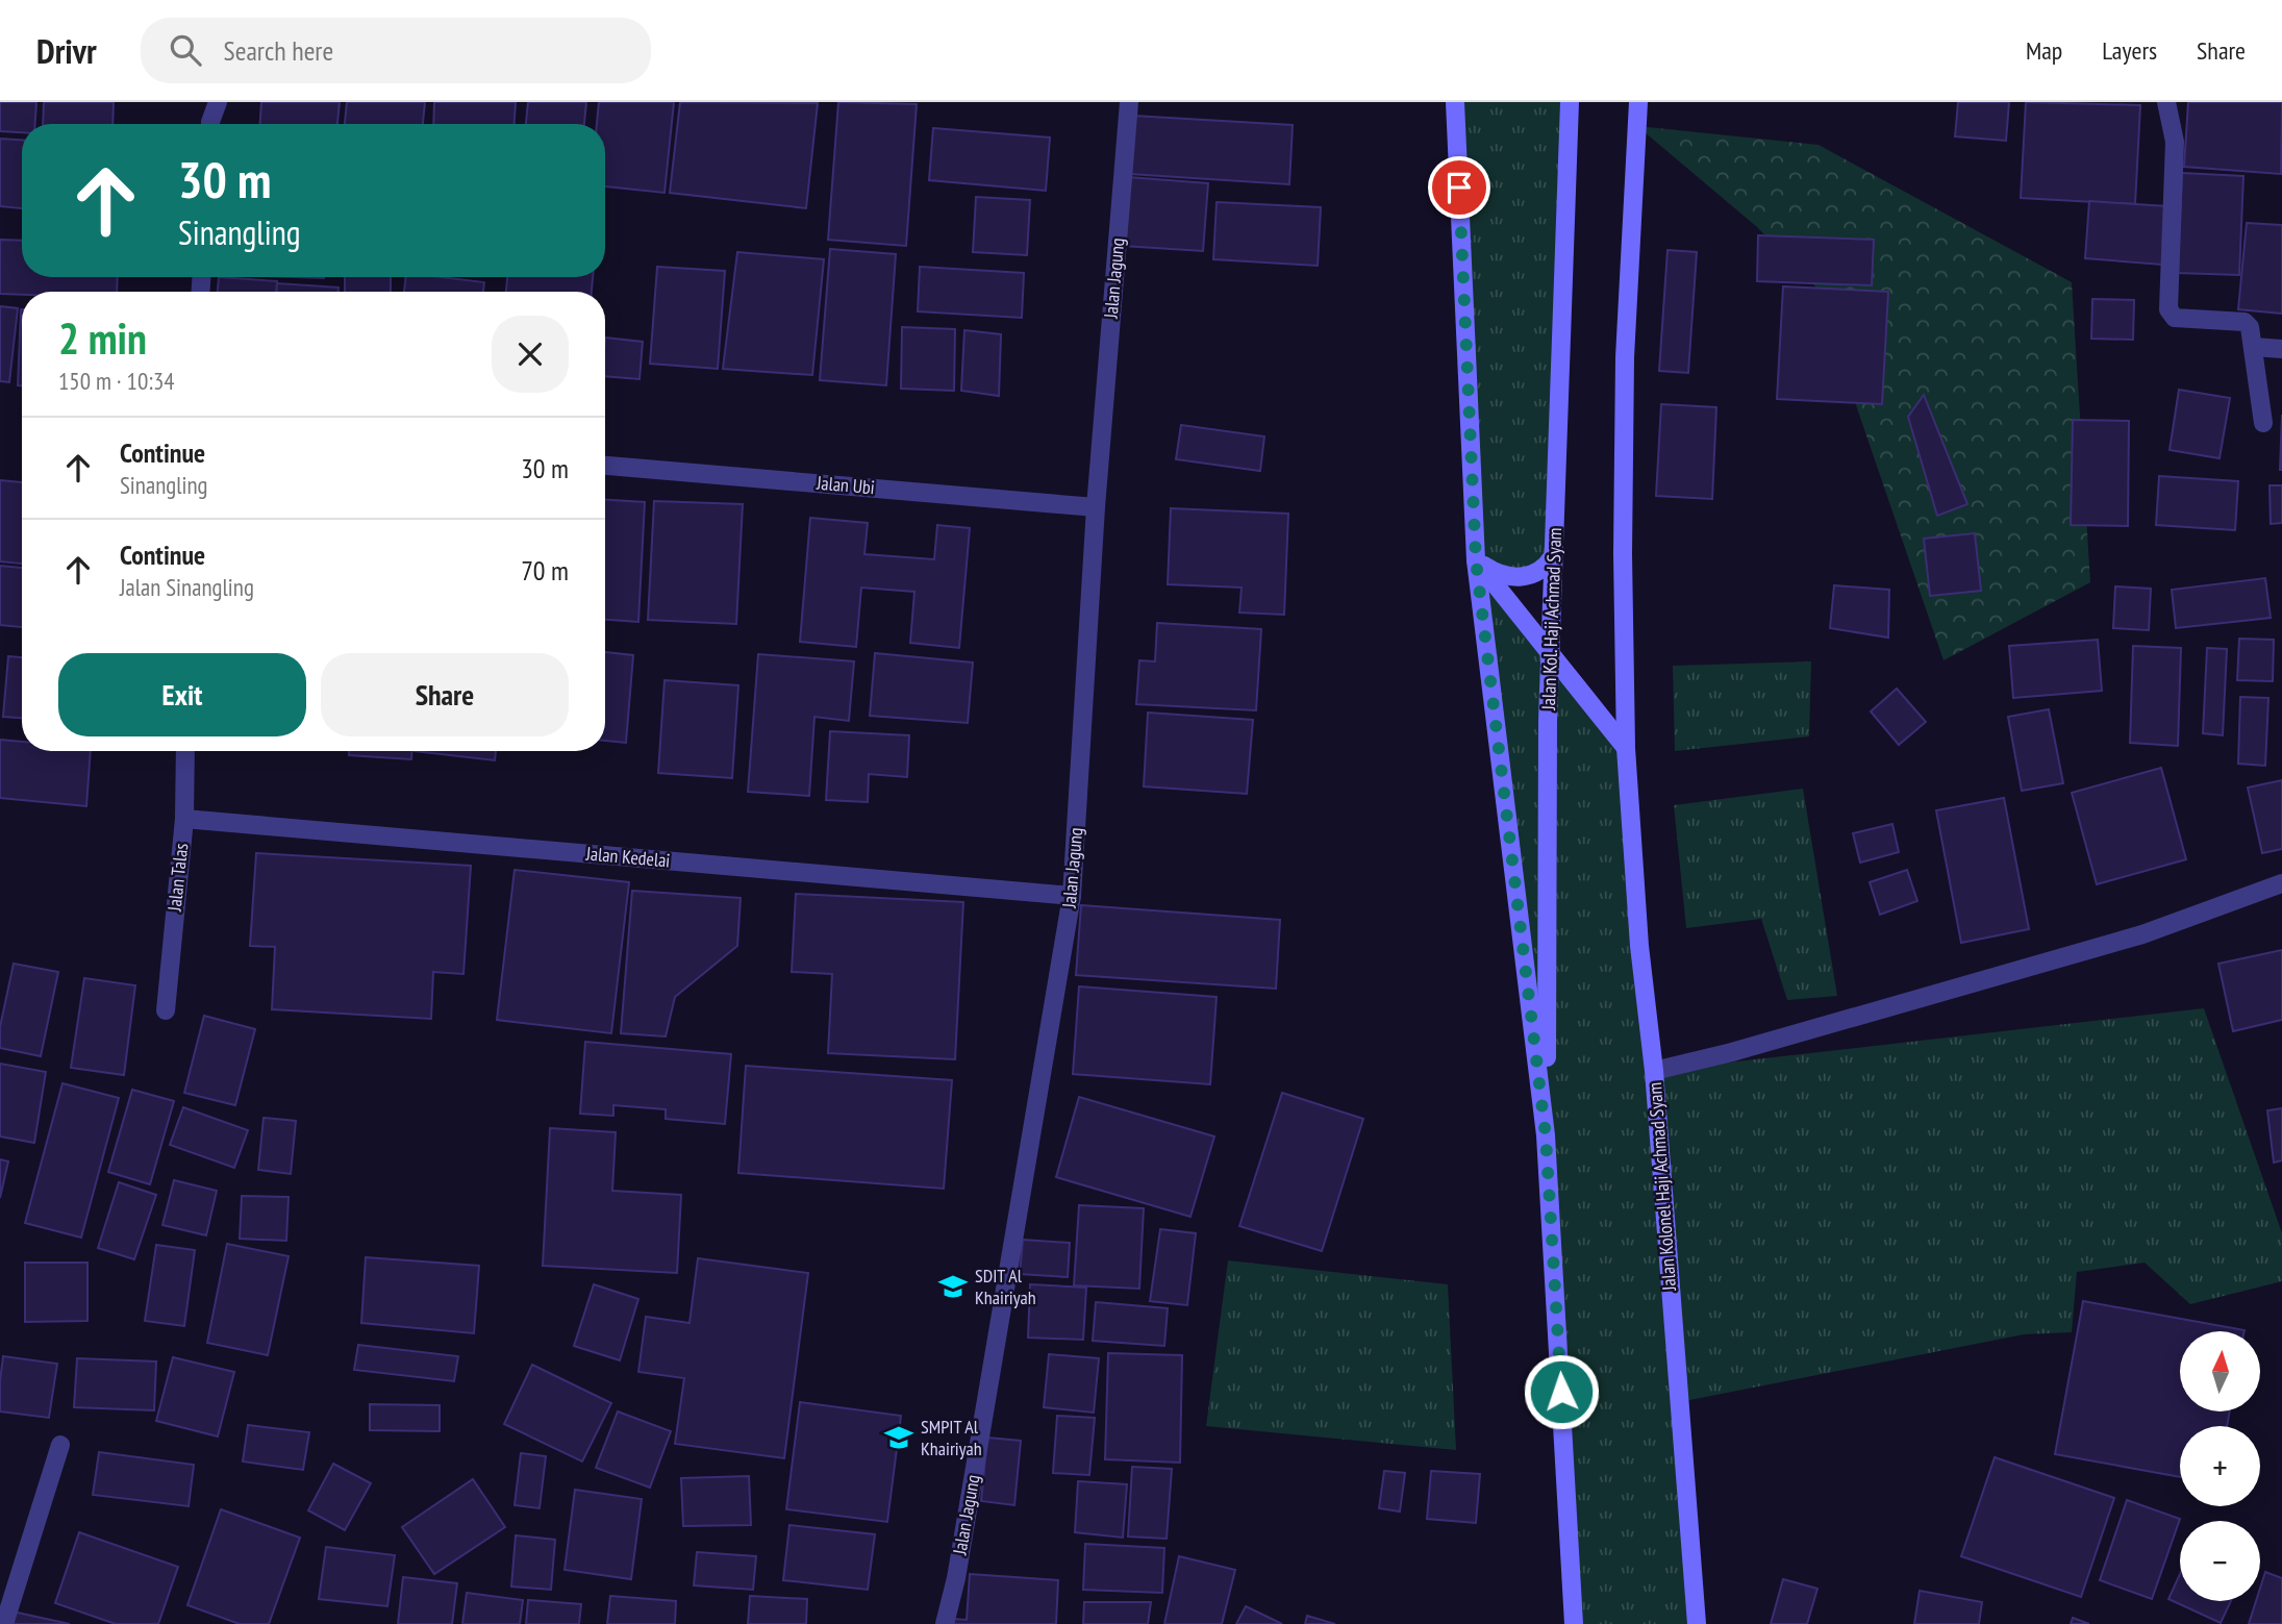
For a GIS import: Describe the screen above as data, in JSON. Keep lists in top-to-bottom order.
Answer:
{
  "streets": {
    "main road": ["Jalan Kol. Haji Achmad Syam", "Jalan Kolonel Haji Achmad Syam"],
    "street": [
      "Jalan Jagung",
      "Jalan Ubi",
      "Jalan Kedelai",
      "Jalan Talas"
    ]
  },
  "crossings": [
    ["Jalan Jagung", "Jalan Ubi"],
    ["Jalan Jagung", "Jalan Kedelai"],
    ["Jalan Kedelai", "Jalan Talas"]
  ],
  "places": {
    "school or university": ["SDIT Al Khairiyah", "SMPIT Al Khairiyah"]
  },
  "north": "top",
  "page": {
    "header": "Drivr",
    "search": "Search here",
    "nav": ["Map", "Layers", "Share"],
    "turn": ["30 m", "Sinangling"],
    "heading": ["2 min", "150 m · 10:34"],
    "list": [
      {
        "name": "Continue",
        "note": "Sinangling",
        "value": "30 m"
      },
      {
        "name": "Continue",
        "note": "Jalan Sinangling",
        "value": "70 m"
      }
    ],
    "buttons": ["Exit", "Share"],
    "map_buttons": ["+", "−"]
  }
}
